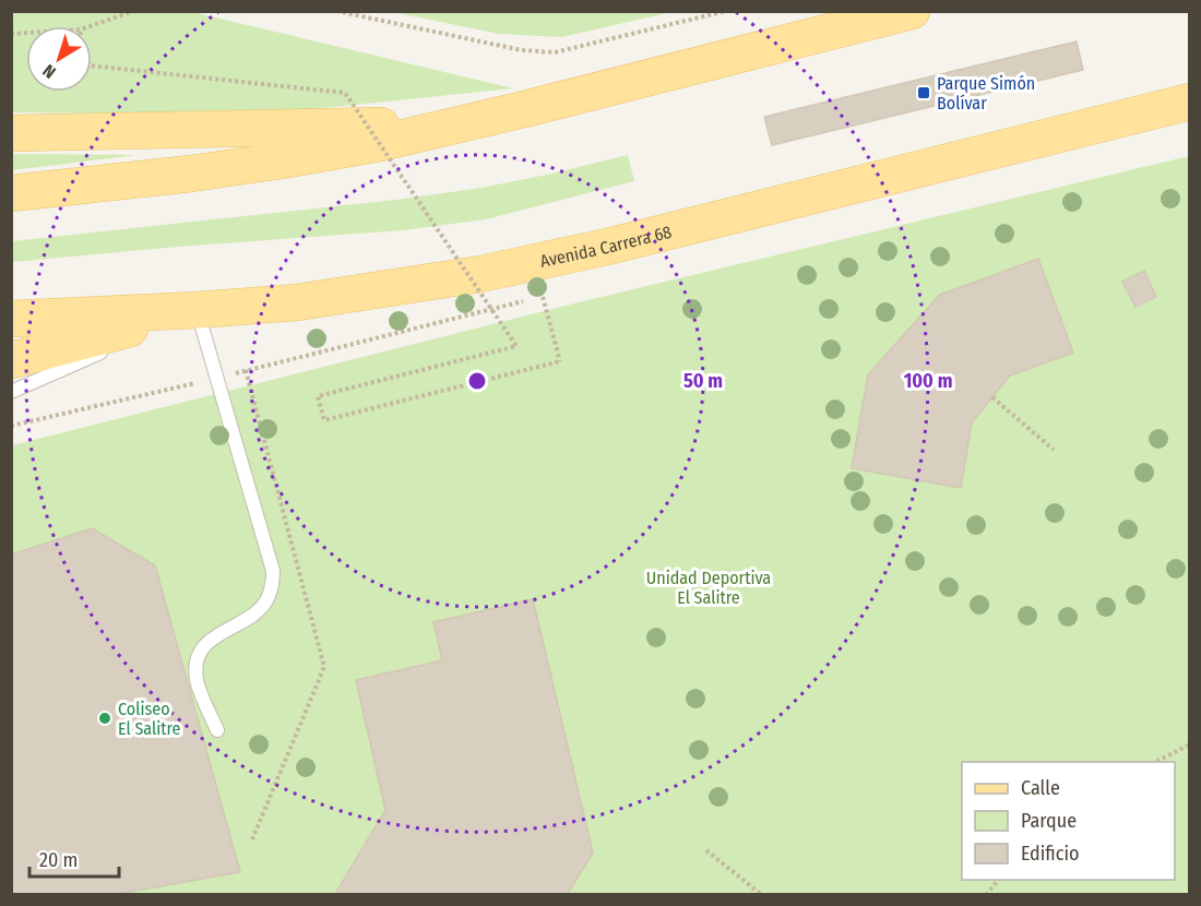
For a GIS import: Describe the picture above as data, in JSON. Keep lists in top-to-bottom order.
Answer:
{
  "streets": {
    "main road": ["Avenida Carrera 68"]
  },
  "parks": ["Unidad Deportiva El Salitre"],
  "places": {
    "transit": ["Parque Simón Bolívar"],
    "other": ["Coliseo El Salitre"]
  },
  "legend": ["Calle", "Parque", "Edificio"],
  "scale_bar": "20 m",
  "north": "bottom left",
  "rings": ["50 m", "100 m"]
}
